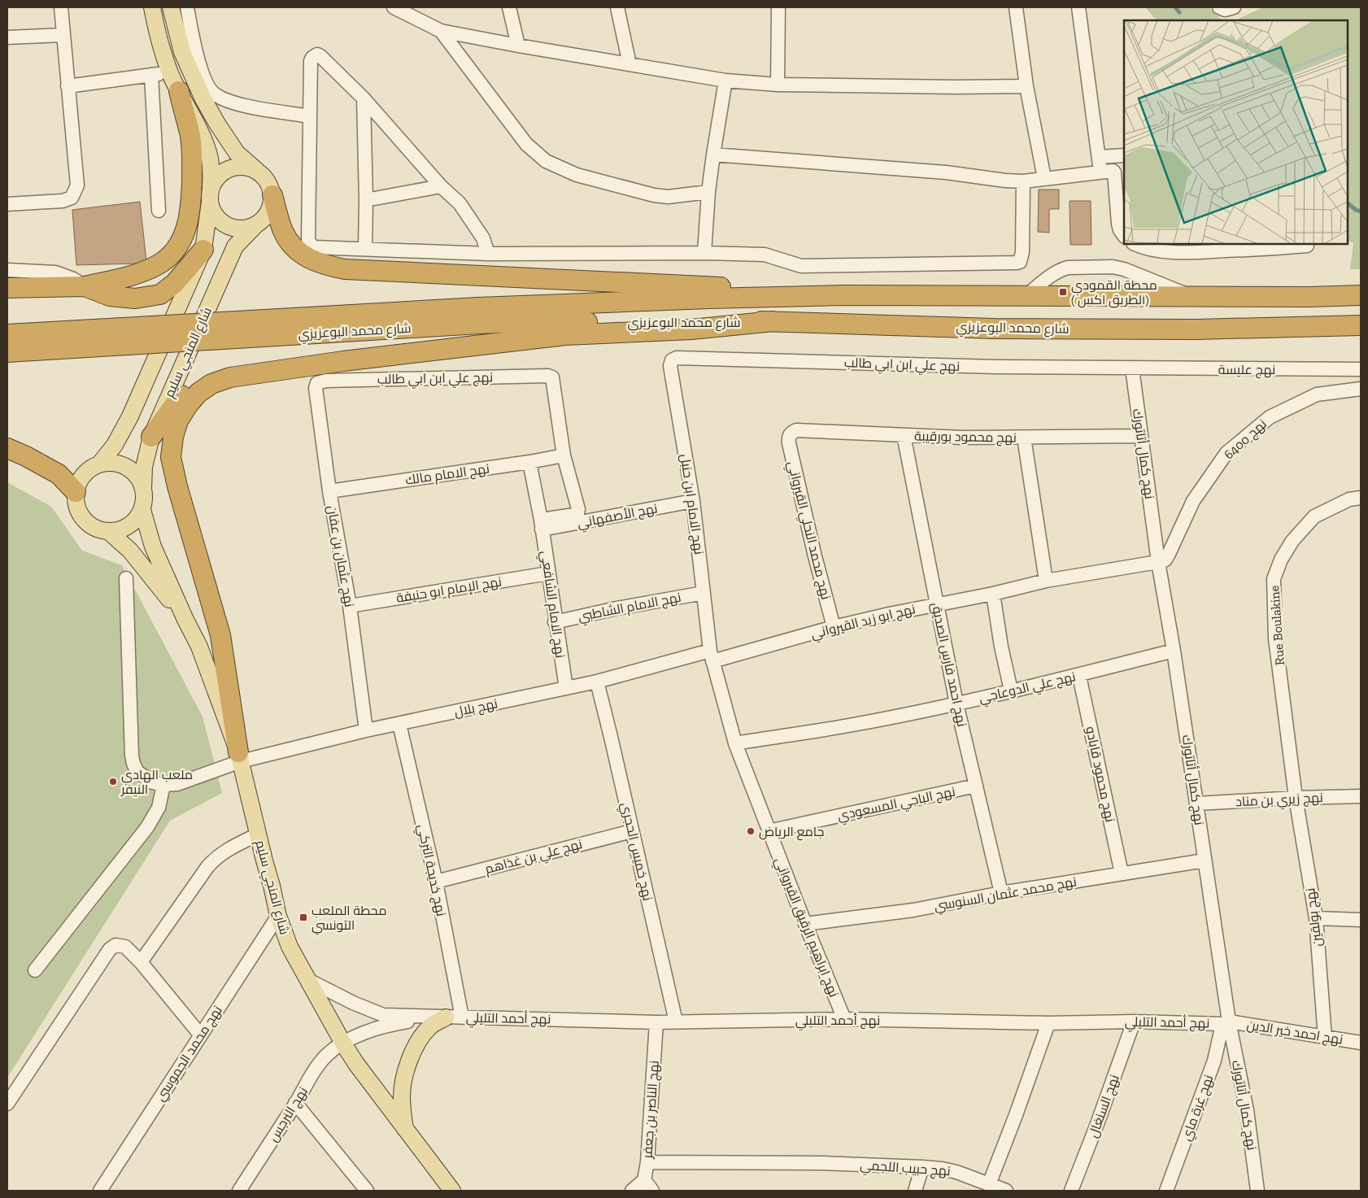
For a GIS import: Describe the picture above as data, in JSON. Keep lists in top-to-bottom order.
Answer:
{
  "streets": {
    "highway": ["شارع محمد البوعزيزي"],
    "main road": ["شارع المنجي سليم"],
    "street": [
      "نهج علي ابن ابي طالب",
      "نهج عليسة",
      "نهج محمود بورقيبة",
      "نهج 6400",
      "نهج كمال أتاتورك",
      "نهج الامام مالك",
      "نهج الامام ابن حنبل",
      "نهج الأصفهاني",
      "نهج محمد النحلي القيرواني",
      "نهج عثمان بن عفان",
      "نهج الإمام ابو حنيفة",
      "نهج الامام الشافعي",
      "نهج الامام الشاطبي",
      "نهج ابو زيد القيرواني",
      "Rue Boulakine",
      "نهج احمد فارس الصديق",
      "نهج علي الدوعاجي",
      "نهج بلال",
      "نهج محمود قابادو",
      "نهج زيري بن مناد",
      "نهج الباجي المسعودي",
      "نهج خميس الحجري",
      "نهج علي بن غذاهم",
      "نهج خديجة التركي",
      "نهج محمد عثمان السنوسي",
      "نهج بولقين",
      "نهج ابراهيم الرقيق القيرواني",
      "نهج أحمد التليلي",
      "نهج احمد خير الدين",
      "نهج محمد الجموسي",
      "نهج السنغال",
      "نهج غرة ماي",
      "نهج الناصر بن جعفر",
      "نهج النرجس",
      "نهج حبيب اللجمي"
    ]
  },
  "crossings": [
    ["شارع المنجي سليم", "نهج بلال"],
    ["شارع المنجي سليم", "نهج أحمد التليلي"],
    ["شارع المنجي سليم", "نهج محمد الجموسي"],
    ["شارع المنجي سليم", "نهج النرجس"],
    ["نهج علي ابن ابي طالب", "نهج عليسة"],
    ["نهج علي ابن ابي طالب", "نهج كمال أتاتورك"],
    ["نهج علي ابن ابي طالب", "نهج الامام مالك"],
    ["نهج علي ابن ابي طالب", "نهج الامام ابن حنبل"],
    ["نهج علي ابن ابي طالب", "نهج عثمان بن عفان"],
    ["نهج عليسة", "نهج كمال أتاتورك"],
    ["نهج محمود بورقيبة", "نهج كمال أتاتورك"],
    ["نهج محمود بورقيبة", "نهج محمد النحلي القيرواني"],
    ["نهج محمود بورقيبة", "نهج احمد فارس الصديق"],
    ["نهج 6400", "نهج كمال أتاتورك"],
    ["نهج 6400", "نهج ابو زيد القيرواني"],
    ["نهج كمال أتاتورك", "نهج ابو زيد القيرواني"],
    ["نهج كمال أتاتورك", "نهج علي الدوعاجي"],
    ["نهج كمال أتاتورك", "نهج زيري بن مناد"],
    ["نهج كمال أتاتورك", "نهج محمد عثمان السنوسي"],
    ["نهج كمال أتاتورك", "نهج أحمد التليلي"],
    ["نهج كمال أتاتورك", "نهج احمد خير الدين"],
    ["نهج كمال أتاتورك", "نهج غرة ماي"],
    ["نهج الامام مالك", "نهج عثمان بن عفان"],
    ["نهج الامام مالك", "نهج الامام الشافعي"],
    ["نهج الامام ابن حنبل", "نهج الأصفهاني"],
    ["نهج الامام ابن حنبل", "نهج الامام الشاطبي"],
    ["نهج الامام ابن حنبل", "نهج ابو زيد القيرواني"],
    ["نهج الامام ابن حنبل", "نهج بلال"],
    ["نهج الامام ابن حنبل", "نهج ابراهيم الرقيق القيرواني"],
    ["نهج الأصفهاني", "نهج الامام الشافعي"],
    ["نهج محمد النحلي القيرواني", "نهج ابو زيد القيرواني"],
    ["نهج عثمان بن عفان", "نهج الإمام ابو حنيفة"],
    ["نهج عثمان بن عفان", "نهج بلال"],
    ["نهج الإمام ابو حنيفة", "نهج الامام الشافعي"],
    ["نهج الامام الشافعي", "نهج الامام الشاطبي"],
    ["نهج الامام الشافعي", "نهج بلال"],
    ["نهج ابو زيد القيرواني", "نهج احمد فارس الصديق"],
    ["نهج ابو زيد القيرواني", "نهج بلال"],
    ["نهج ابو زيد القيرواني", "نهج ابراهيم الرقيق القيرواني"],
    ["Rue Boulakine", "نهج زيري بن مناد"],
    ["Rue Boulakine", "نهج بولقين"],
    ["نهج احمد فارس الصديق", "نهج علي الدوعاجي"],
    ["نهج احمد فارس الصديق", "نهج الباجي المسعودي"],
    ["نهج احمد فارس الصديق", "نهج محمد عثمان السنوسي"],
    ["نهج علي الدوعاجي", "نهج محمود قابادو"],
    ["نهج علي الدوعاجي", "نهج ابراهيم الرقيق القيرواني"],
    ["نهج بلال", "نهج خميس الحجري"],
    ["نهج بلال", "نهج خديجة التركي"],
    ["نهج بلال", "نهج ابراهيم الرقيق القيرواني"],
    ["نهج محمود قابادو", "نهج محمد عثمان السنوسي"],
    ["نهج زيري بن مناد", "نهج بولقين"],
    ["نهج الباجي المسعودي", "نهج ابراهيم الرقيق القيرواني"],
    ["نهج خميس الحجري", "نهج علي بن غذاهم"],
    ["نهج خميس الحجري", "نهج أحمد التليلي"],
    ["نهج علي بن غذاهم", "نهج خديجة التركي"],
    ["نهج خديجة التركي", "نهج أحمد التليلي"],
    ["نهج محمد عثمان السنوسي", "نهج ابراهيم الرقيق القيرواني"],
    ["نهج بولقين", "نهج احمد خير الدين"],
    ["نهج ابراهيم الرقيق القيرواني", "نهج أحمد التليلي"],
    ["نهج أحمد التليلي", "نهج احمد خير الدين"],
    ["نهج أحمد التليلي", "نهج السنغال"],
    ["نهج أحمد التليلي", "نهج غرة ماي"],
    ["نهج أحمد التليلي", "نهج الناصر بن جعفر"],
    ["نهج أحمد التليلي", "نهج النرجس"],
    ["نهج احمد خير الدين", "نهج غرة ماي"],
    ["نهج الناصر بن جعفر", "نهج حبيب اللجمي"]
  ],
  "places": {
    "transit": ["محطة القمودي ( الطريق اكس)", "محطة الملعب التونسي"],
    "other": ["ملعب الهادي النيفر", "جامع الرياض"]
  }
}
